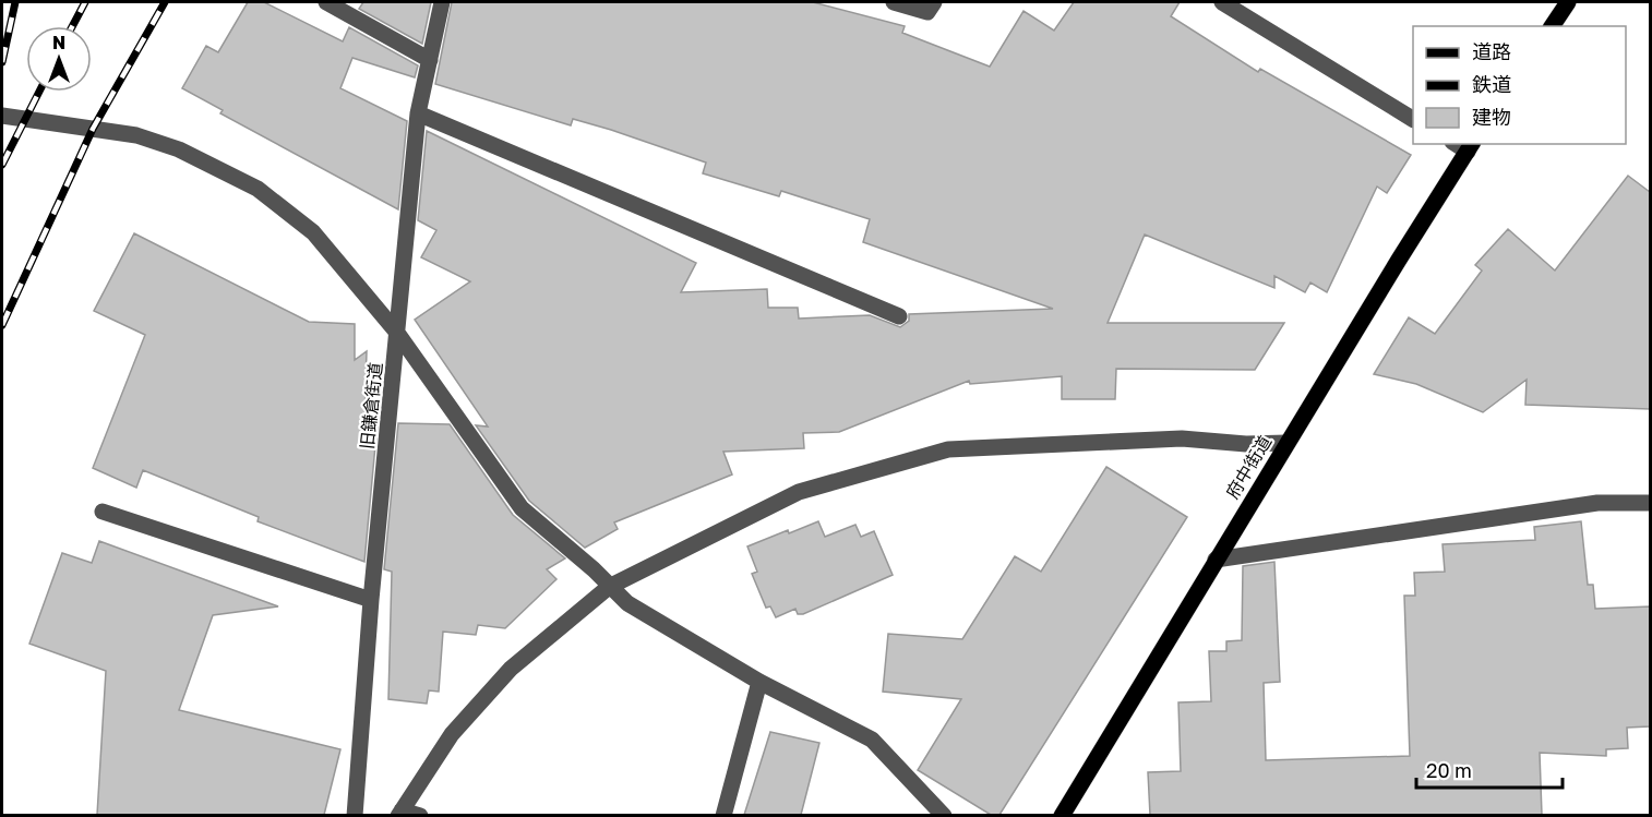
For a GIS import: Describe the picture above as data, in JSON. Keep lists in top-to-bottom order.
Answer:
{
  "streets": {
    "main road": ["府中街道"],
    "street": ["旧鎌倉街道"]
  },
  "legend": ["道路", "鉄道", "建物"],
  "scale_bar": "20 m",
  "north": "top"
}
